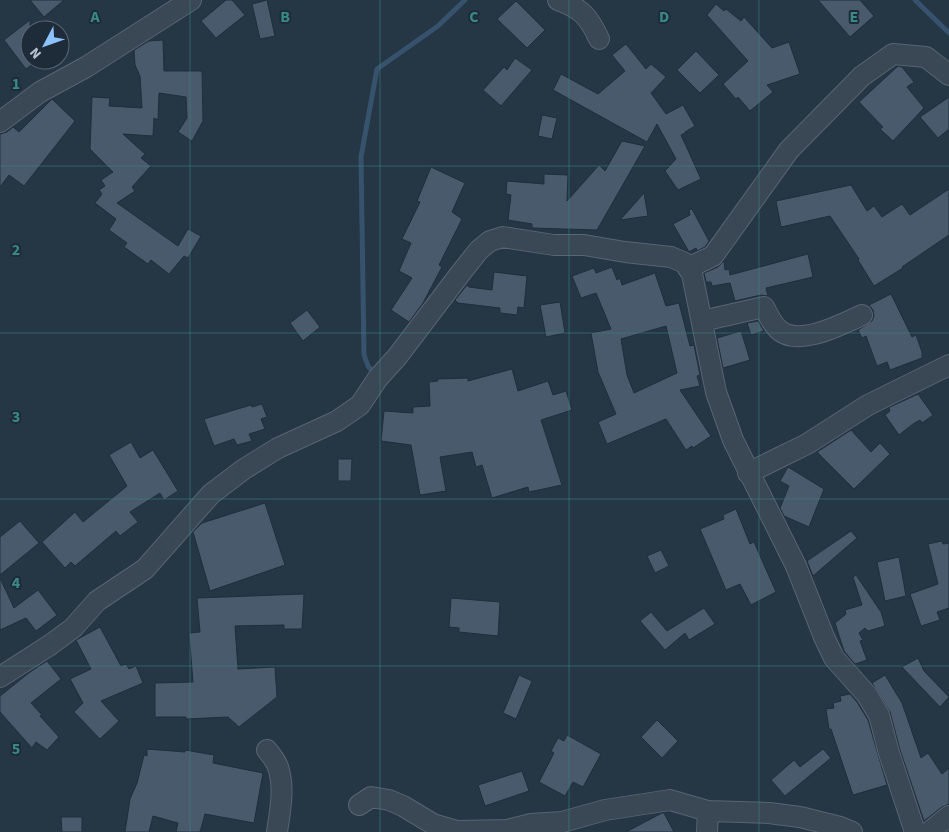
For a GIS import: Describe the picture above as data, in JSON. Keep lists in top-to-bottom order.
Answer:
{
  "north": "bottom left",
  "grid": {
    "columns": [
      "A",
      "B",
      "C",
      "D",
      "E"
    ],
    "rows": [
      "1",
      "2",
      "3",
      "4",
      "5"
    ]
  }
}
